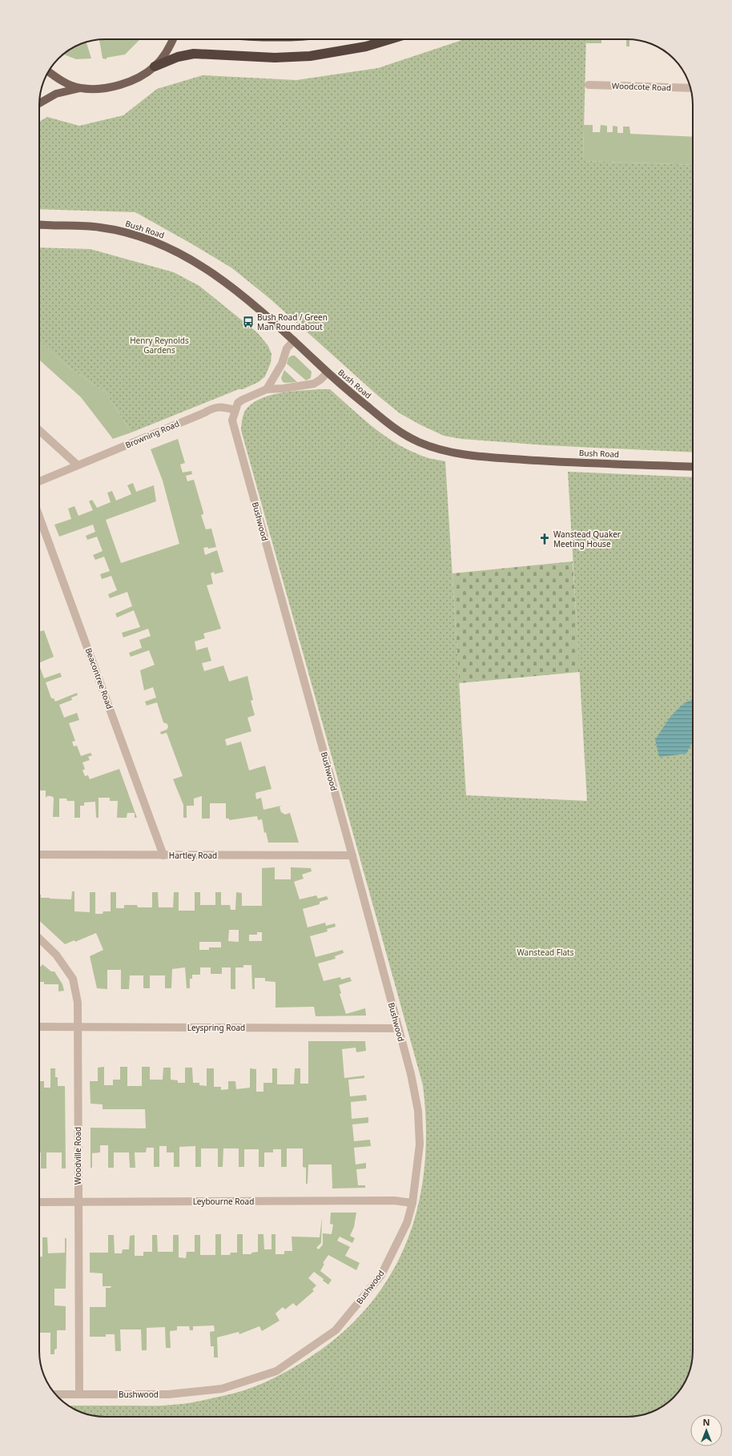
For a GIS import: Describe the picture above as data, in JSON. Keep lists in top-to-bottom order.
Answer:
{
  "streets": {
    "main road": ["Bush Road"],
    "street": [
      "Woodcote Road",
      "Browning Road",
      "Bushwood",
      "Beacontree Road",
      "Hartley Road",
      "Leyspring Road",
      "Woodville Road",
      "Leybourne Road"
    ]
  },
  "crossings": [
    ["Browning Road", "Bushwood"],
    ["Bushwood", "Hartley Road"],
    ["Bushwood", "Leyspring Road"],
    ["Bushwood", "Woodville Road"],
    ["Bushwood", "Leybourne Road"],
    ["Beacontree Road", "Hartley Road"],
    ["Leyspring Road", "Woodville Road"],
    ["Woodville Road", "Leybourne Road"]
  ],
  "parks": ["Henry Reynolds Gardens", "Wanstead Flats"],
  "places": {
    "bus stop": ["Bush Road / Green Man Roundabout"],
    "church": ["Wanstead Quaker Meeting House"]
  },
  "north": "top"
}
